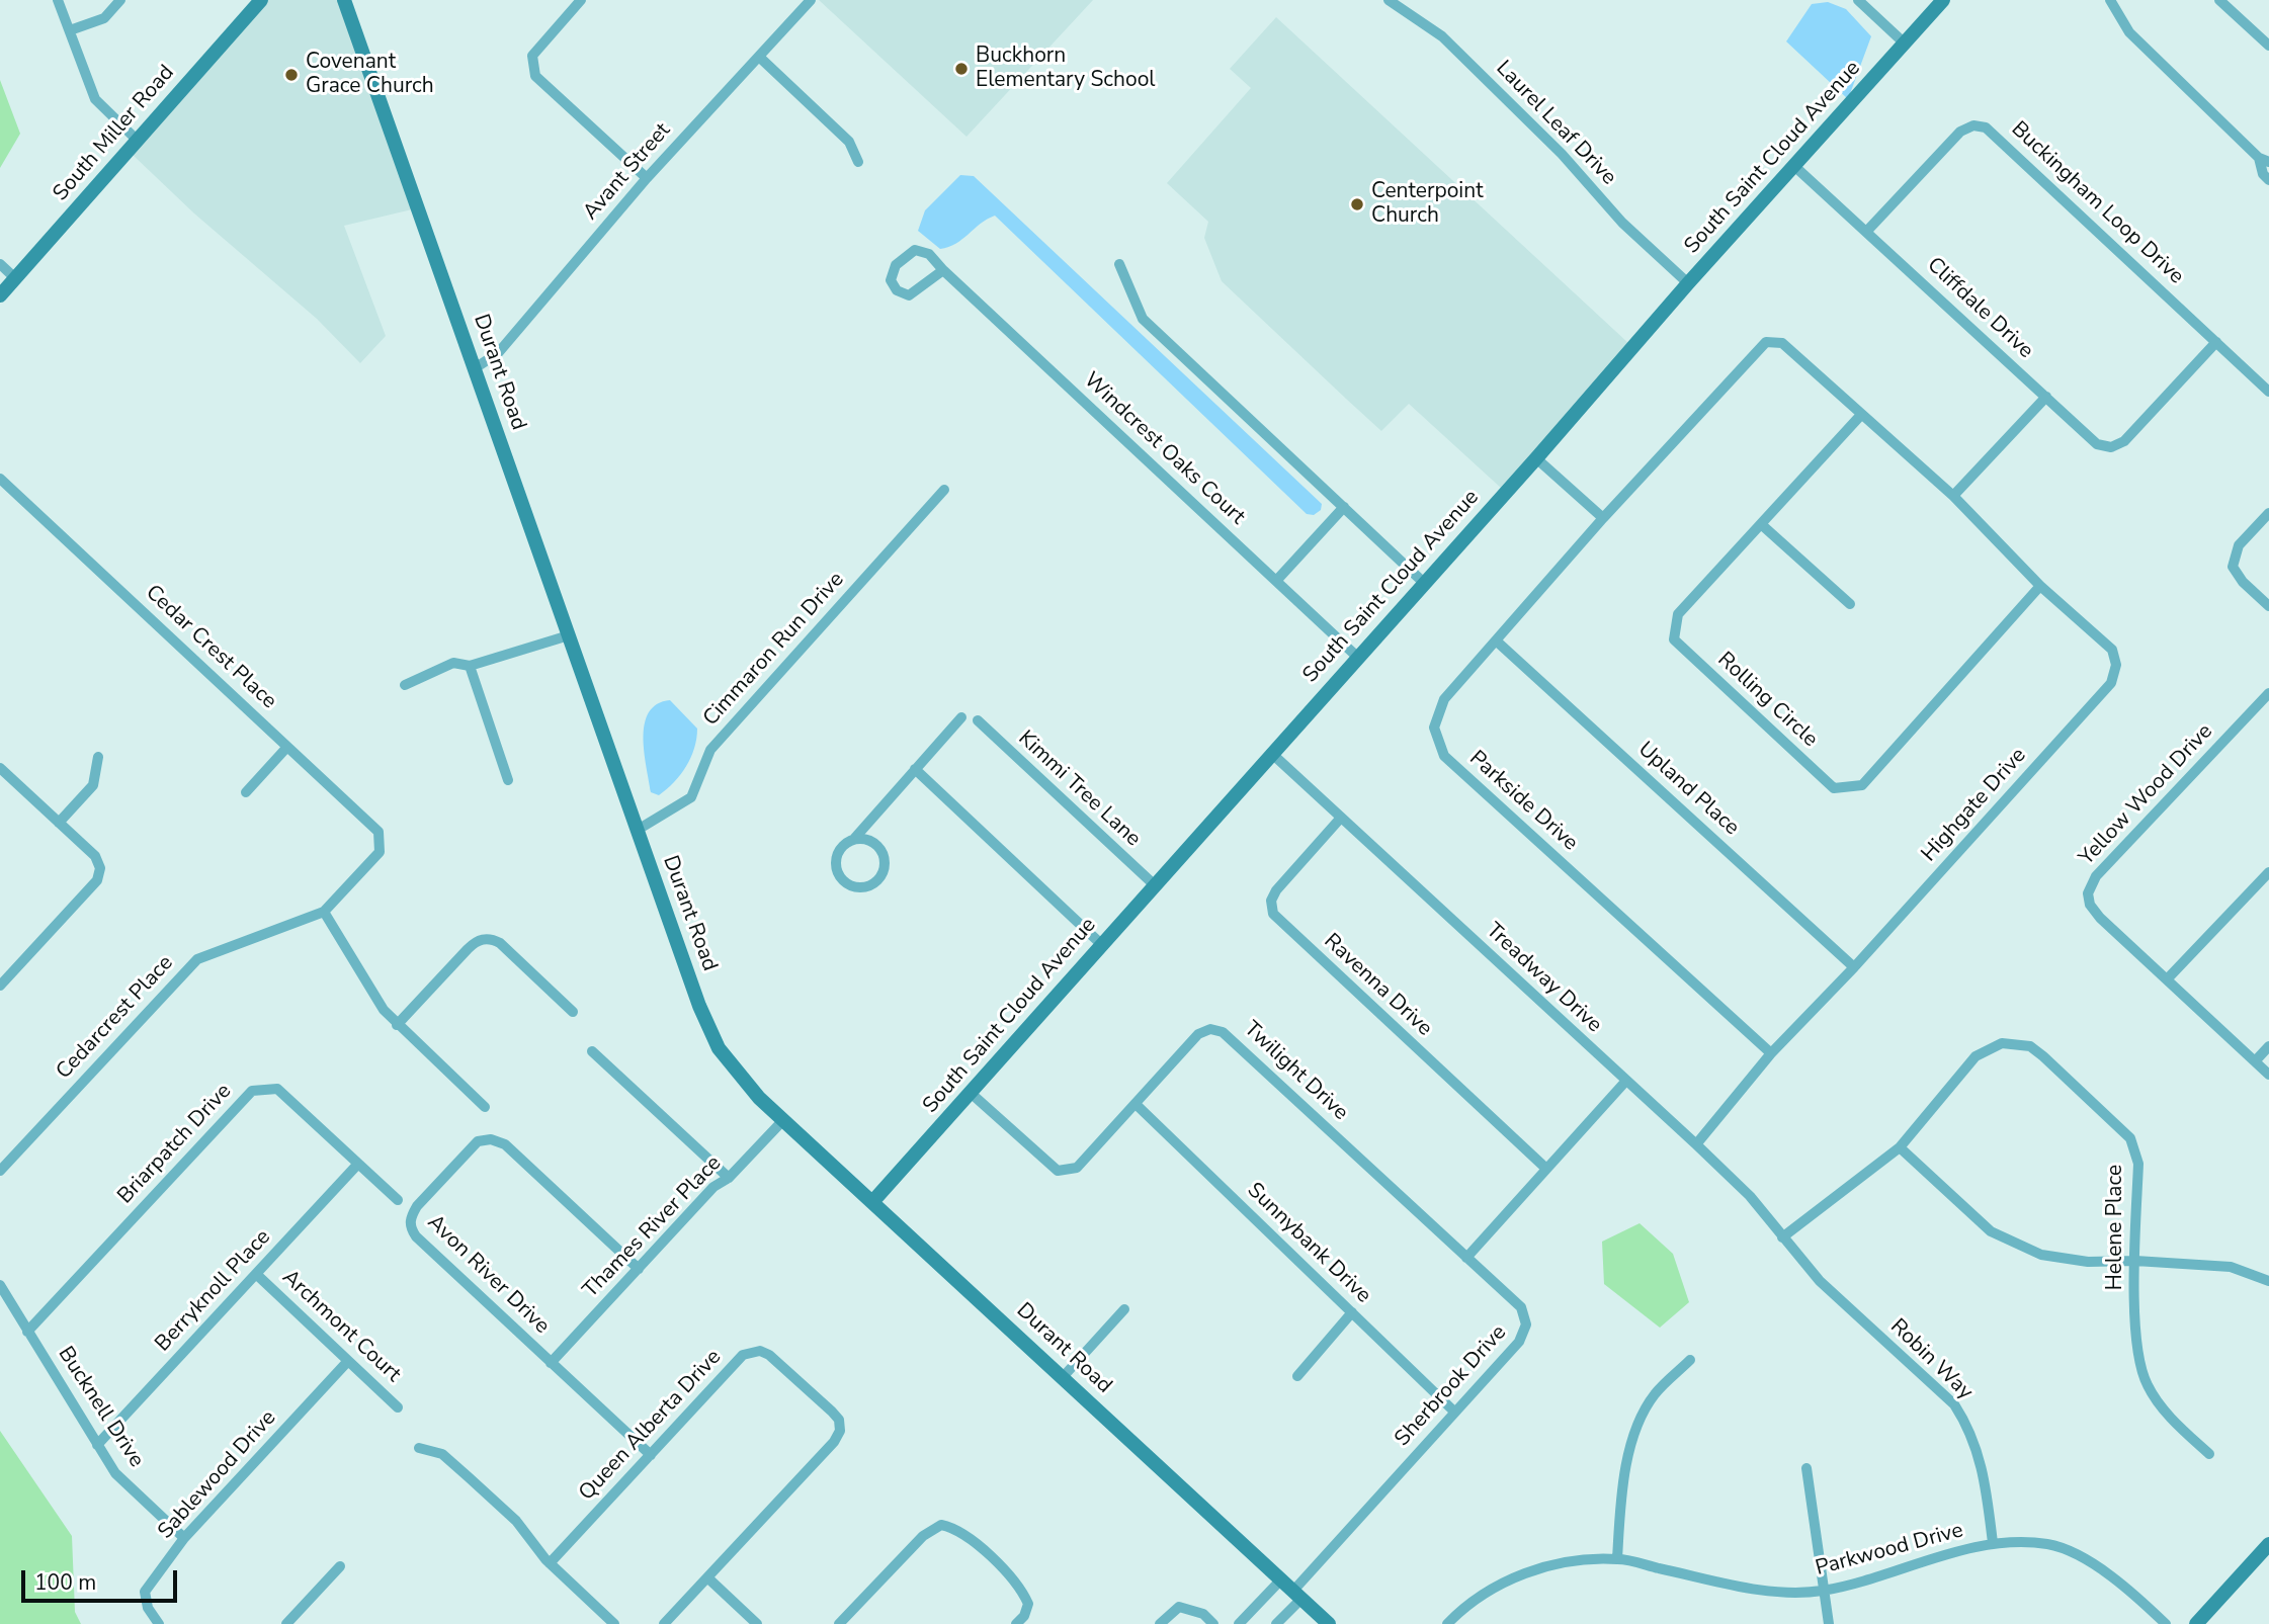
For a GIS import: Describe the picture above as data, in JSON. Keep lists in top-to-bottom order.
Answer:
{
  "streets": {
    "street": [
      "Laurel Leaf Drive",
      "South Miller Road",
      "South Saint Cloud Avenue",
      "Avant Street",
      "Buckingham Loop Drive",
      "Cliffdale Drive",
      "Durant Road",
      "Windcrest Oaks Court",
      "Cedar Crest Place",
      "Cimmaron Run Drive",
      "Rolling Circle",
      "Kimmi Tree Lane",
      "Upland Place",
      "Yellow Wood Drive",
      "Parkside Drive",
      "Highgate Drive",
      "Treadway Drive",
      "Ravenna Drive",
      "Cedarcrest Place",
      "Twilight Drive",
      "Briarpatch Drive",
      "Thames River Place",
      "Helene Place",
      "Sunnybank Drive",
      "Avon River Drive",
      "Berryknoll Place",
      "Archmont Court",
      "Robin Way",
      "Sherbrook Drive",
      "Bucknell Drive",
      "Queen Alberta Drive",
      "Sablewood Drive",
      "Parkwood Drive"
    ]
  },
  "crossings": [
    ["Laurel Leaf Drive", "South Saint Cloud Avenue"],
    ["South Saint Cloud Avenue", "Cliffdale Drive"],
    ["South Saint Cloud Avenue", "Durant Road"],
    ["South Saint Cloud Avenue", "Windcrest Oaks Court"],
    ["South Saint Cloud Avenue", "Kimmi Tree Lane"],
    ["South Saint Cloud Avenue", "Treadway Drive"],
    ["South Saint Cloud Avenue", "Twilight Drive"],
    ["Avant Street", "Durant Road"],
    ["Buckingham Loop Drive", "Cliffdale Drive"],
    ["Durant Road", "Cimmaron Run Drive"],
    ["Durant Road", "Thames River Place"],
    ["Durant Road", "Sherbrook Drive"],
    ["Cedar Crest Place", "Cedarcrest Place"],
    ["Rolling Circle", "Highgate Drive"],
    ["Upland Place", "Parkside Drive"],
    ["Upland Place", "Highgate Drive"],
    ["Parkside Drive", "Highgate Drive"],
    ["Highgate Drive", "Treadway Drive"],
    ["Treadway Drive", "Ravenna Drive"],
    ["Treadway Drive", "Helene Place"],
    ["Treadway Drive", "Robin Way"],
    ["Twilight Drive", "Sunnybank Drive"],
    ["Twilight Drive", "Sherbrook Drive"],
    ["Briarpatch Drive", "Berryknoll Place"],
    ["Briarpatch Drive", "Bucknell Drive"],
    ["Thames River Place", "Avon River Drive"],
    ["Helene Place", "Robin Way"],
    ["Sunnybank Drive", "Sherbrook Drive"],
    ["Avon River Drive", "Queen Alberta Drive"],
    ["Berryknoll Place", "Archmont Court"],
    ["Berryknoll Place", "Bucknell Drive"],
    ["Archmont Court", "Sablewood Drive"],
    ["Robin Way", "Parkwood Drive"],
    ["Bucknell Drive", "Sablewood Drive"]
  ],
  "places": ["Buckhorn Elementary School", "Covenant Grace Church", "Centerpoint Church"],
  "scale_bar": "100 m"
}
